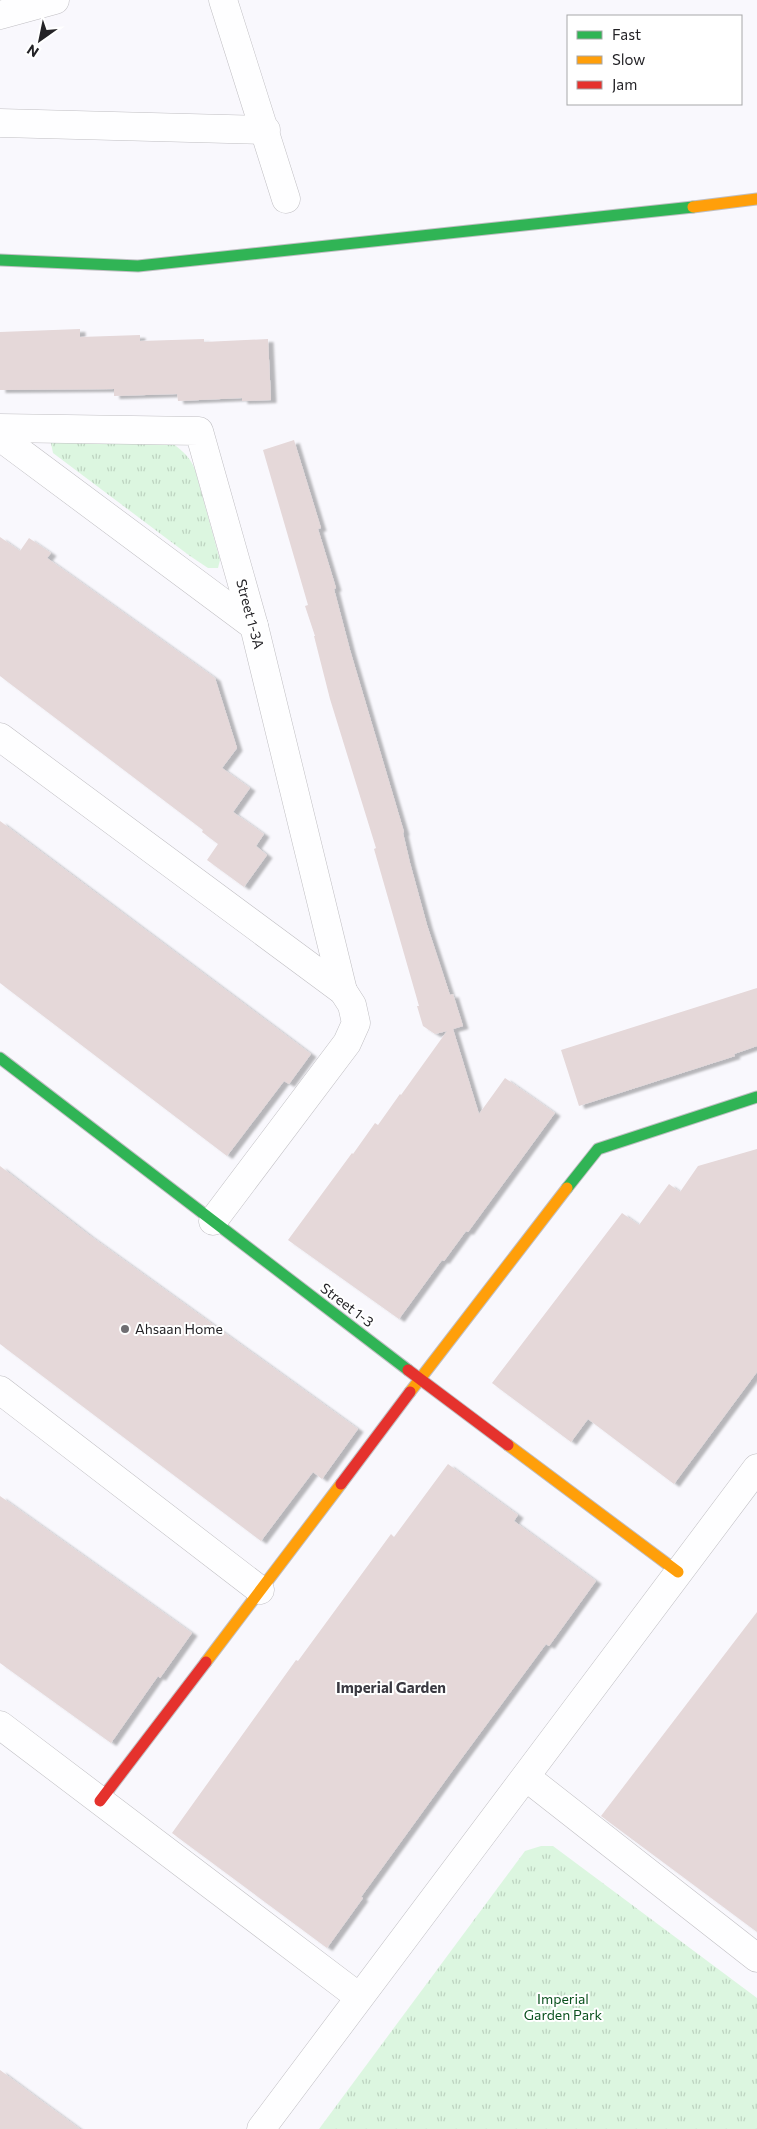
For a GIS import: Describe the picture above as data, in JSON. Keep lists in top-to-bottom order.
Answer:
{
  "streets": {
    "street": ["Street 1-3A", "Street 1-3"]
  },
  "crossings": [
    ["Street 1-3A", "Street 1-3"]
  ],
  "districts": ["Imperial Garden"],
  "parks": ["Imperial Garden Park"],
  "places": ["Ahsaan Home"],
  "legend": ["Fast", "Slow", "Jam"],
  "north": "bottom left"
}
